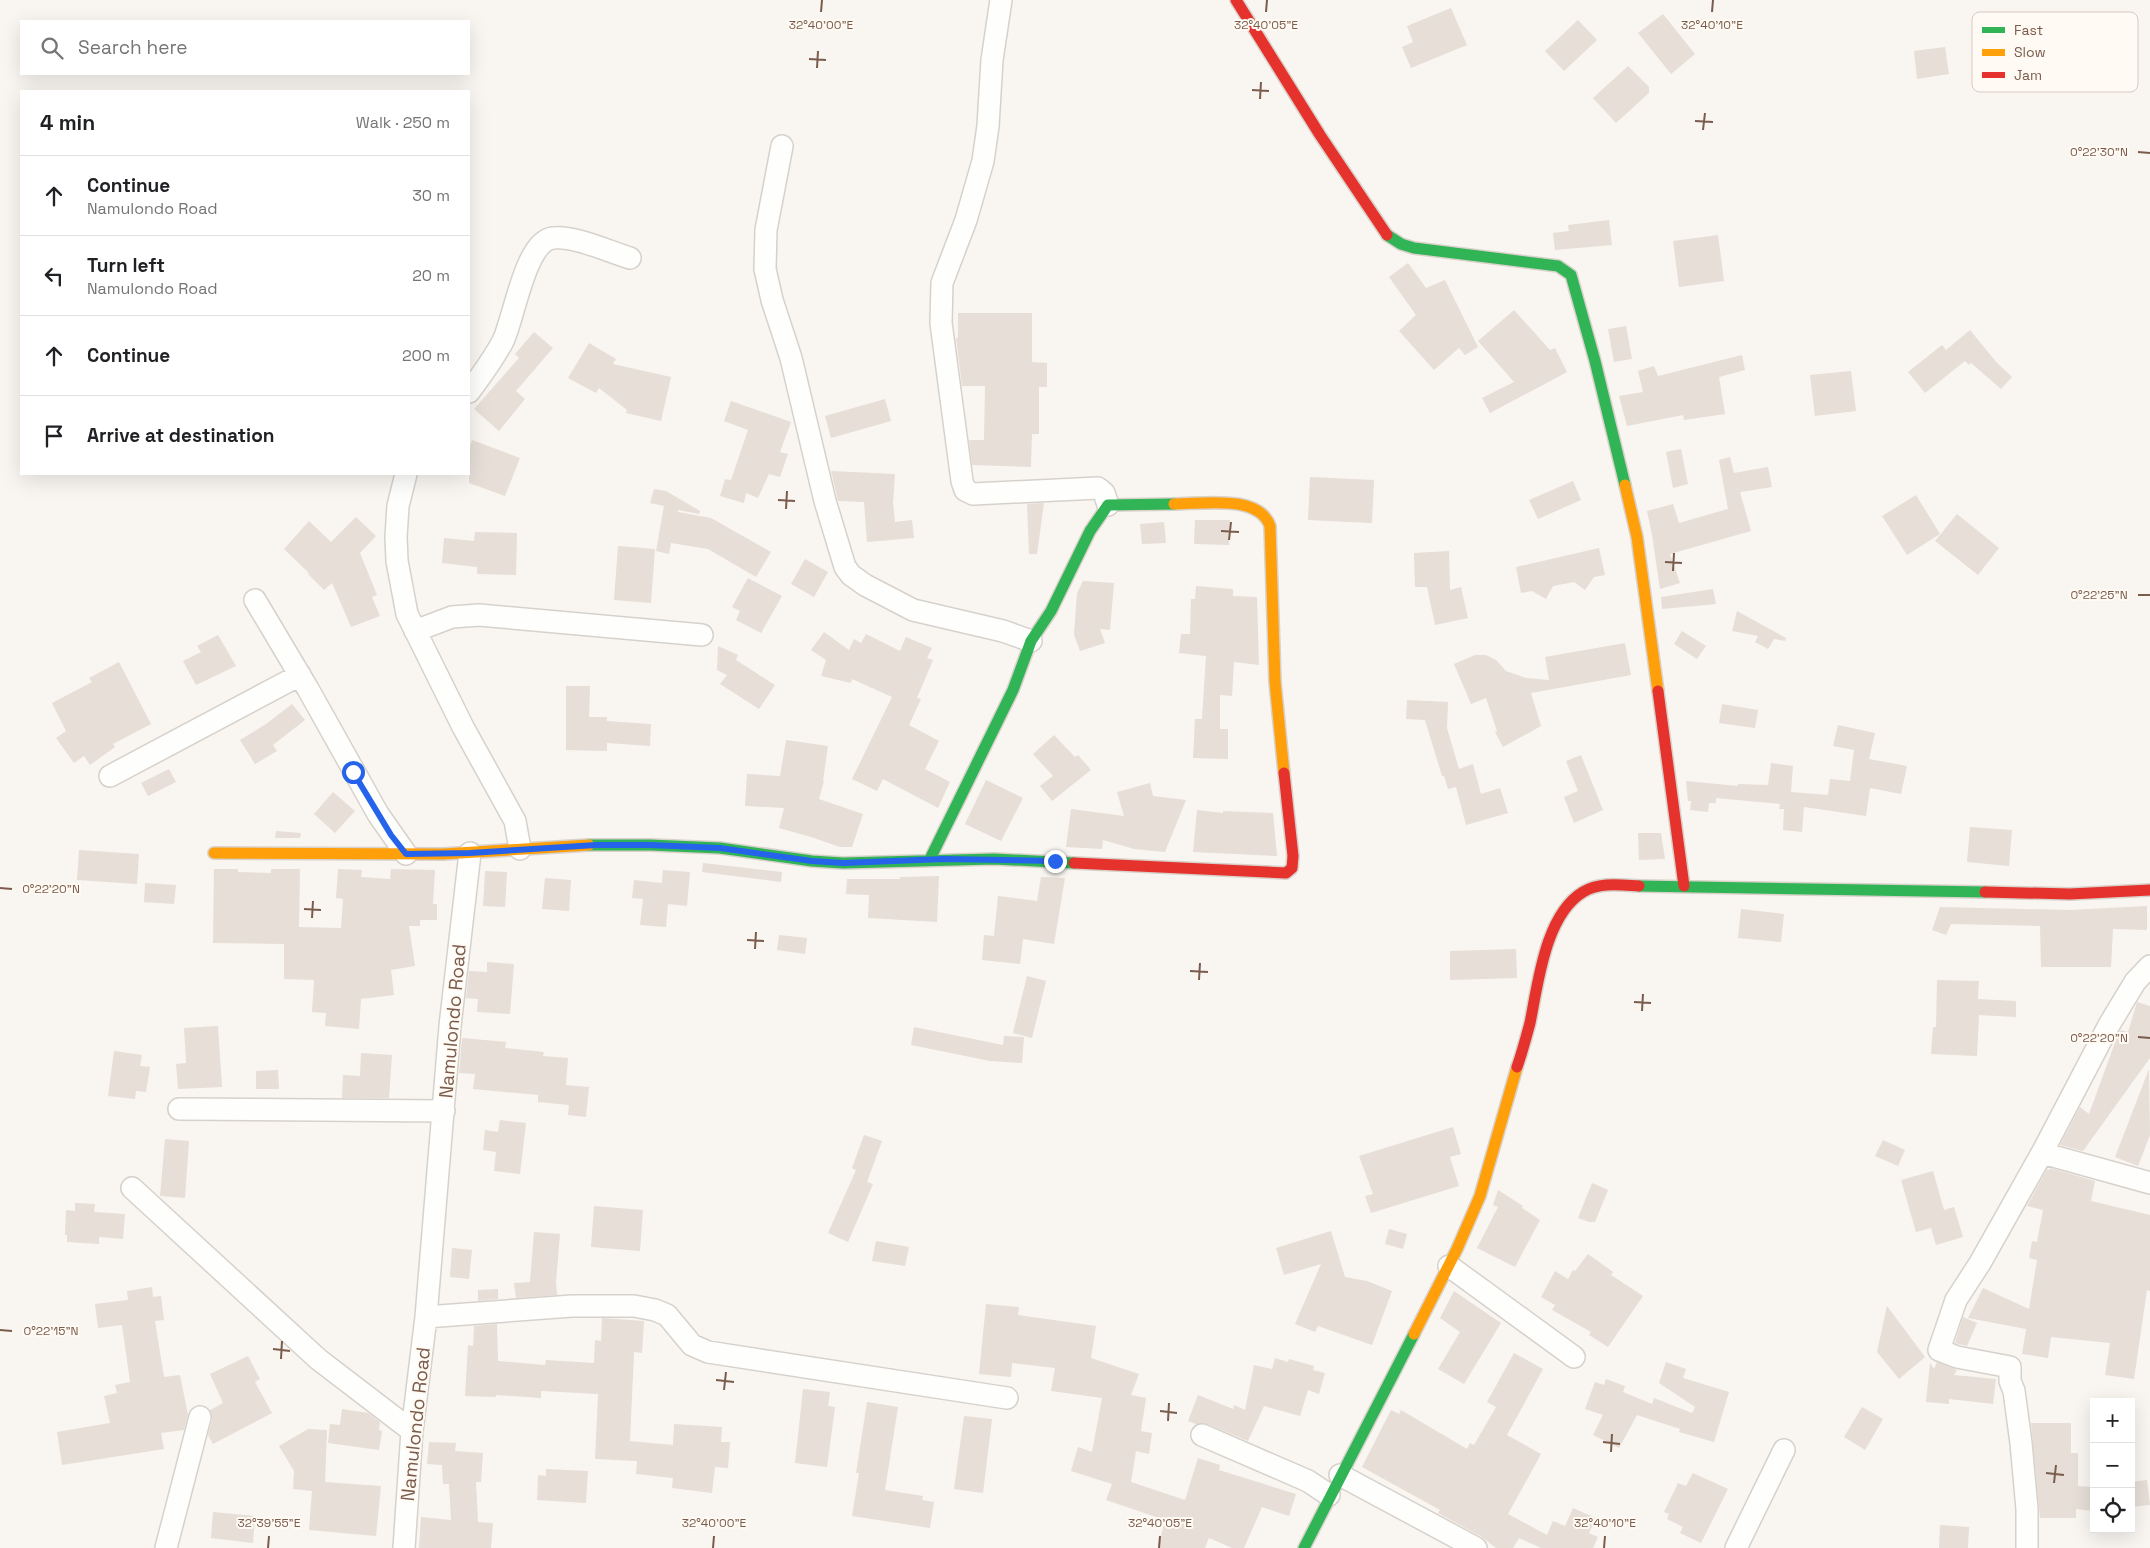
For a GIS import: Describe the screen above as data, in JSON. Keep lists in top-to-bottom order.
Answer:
{
  "streets": {
    "street": ["Namulondo Road"]
  },
  "legend": ["Fast", "Slow", "Jam"],
  "page": {
    "search": "Search here",
    "heading": ["4 min", "Walk · 250 m"],
    "list": [
      ["Continue", "Namulondo Road", "30 m"],
      ["Turn left", "Namulondo Road", "20 m"],
      ["Continue", "200 m"],
      "Arrive at destination"
    ],
    "map_buttons": ["+", "−"]
  },
  "coordinates": [
    "32°40'00\"E",
    "32°40'05\"E",
    "32°40'10\"E",
    "0°22'30\"N",
    "0°22'25\"N",
    "0°22'20\"N",
    "0°22'15\"N",
    "32°39'55\"E"
  ]
}
